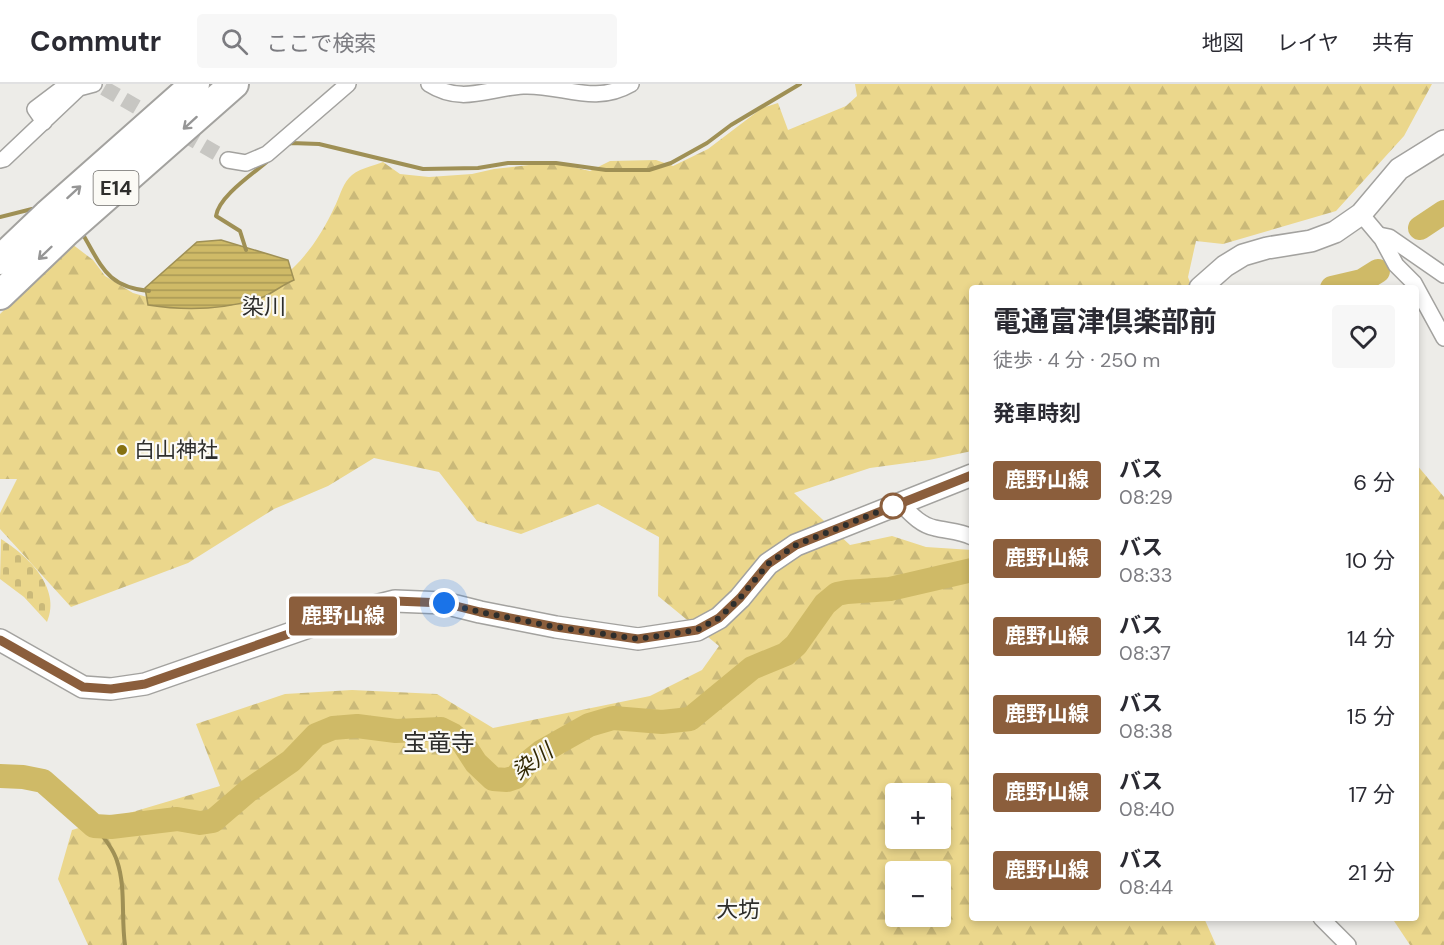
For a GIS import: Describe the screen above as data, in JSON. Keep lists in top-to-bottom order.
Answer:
{
  "streets": {
    "highway": ["E14"]
  },
  "districts": ["染川", "宝竜寺", "大坊"],
  "water": ["染川"],
  "places": ["白山神社"],
  "lines": ["bus line 鹿野山線"],
  "page": {
    "header": "Commutr",
    "search": "ここで検索",
    "nav": ["地図", "レイヤ", "共有"],
    "on_map": "鹿野山線",
    "heading": [
      ["電通富津倶楽部前", "徒歩 · 4 分 · 250 m"],
      "発車時刻"
    ],
    "list": [
      {
        "mark": "鹿野山線",
        "name": "バス",
        "note": "08:29",
        "value": "6 分"
      },
      {
        "mark": "鹿野山線",
        "name": "バス",
        "note": "08:33",
        "value": "10 分"
      },
      {
        "mark": "鹿野山線",
        "name": "バス",
        "note": "08:37",
        "value": "14 分"
      },
      {
        "mark": "鹿野山線",
        "name": "バス",
        "note": "08:38",
        "value": "15 分"
      },
      {
        "mark": "鹿野山線",
        "name": "バス",
        "note": "08:40",
        "value": "17 分"
      },
      {
        "mark": "鹿野山線",
        "name": "バス",
        "note": "08:44",
        "value": "21 分"
      }
    ],
    "map_buttons": ["+", "−"]
  }
}
